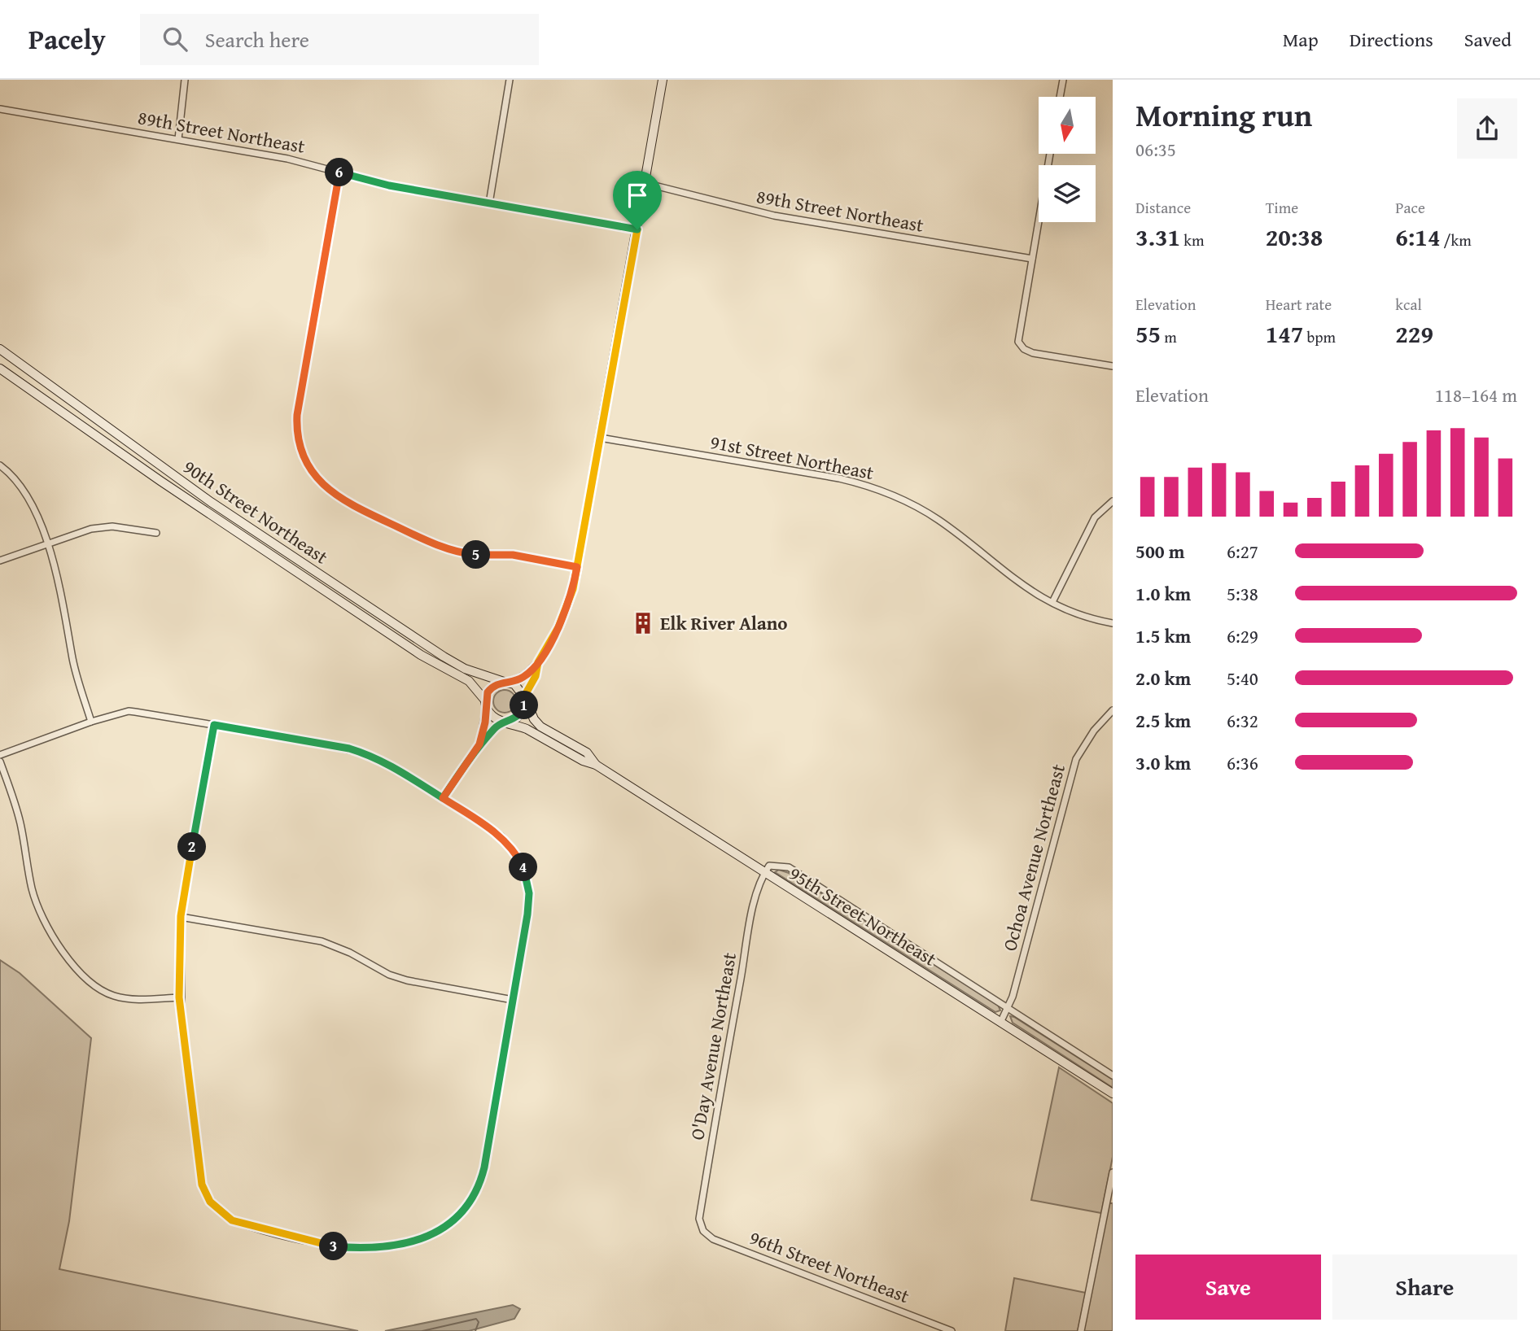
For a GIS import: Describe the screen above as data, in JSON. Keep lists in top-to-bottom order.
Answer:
{
  "streets": {
    "main road": ["90th Street Northeast", "95th Street Northeast"],
    "street": [
      "89th Street Northeast",
      "91st Street Northeast",
      "Ochoa Avenue Northeast",
      "O'Day Avenue Northeast",
      "96th Street Northeast"
    ]
  },
  "crossings": [
    ["Ochoa Avenue Northeast", "95th Street Northeast"],
    ["95th Street Northeast", "O'Day Avenue Northeast"],
    ["O'Day Avenue Northeast", "96th Street Northeast"]
  ],
  "places": {
    "building": ["Elk River Alano"]
  },
  "north": "bottom",
  "page": {
    "header": "Pacely",
    "search": "Search here",
    "nav": ["Map", "Directions", "Saved"],
    "heading": ["Morning run", "06:35"],
    "pins": [
      "6",
      "5",
      "1",
      "2",
      "4",
      "3"
    ],
    "stats": [
      ["Distance", "3.31 km"],
      ["Time", "20:38"],
      ["Pace", "6:14 /km"],
      ["Elevation", "55 m"],
      ["Heart rate", "147 bpm"],
      ["kcal", "229"]
    ],
    "chart": ["Elevation", "118–164 m"],
    "list": [
      {
        "name": "500 m",
        "note": "6:27"
      },
      {
        "name": "1.0 km",
        "note": "5:38"
      },
      {
        "name": "1.5 km",
        "note": "6:29"
      },
      {
        "name": "2.0 km",
        "note": "5:40"
      },
      {
        "name": "2.5 km",
        "note": "6:32"
      },
      {
        "name": "3.0 km",
        "note": "6:36"
      }
    ],
    "buttons": ["Save", "Share"]
  }
}
